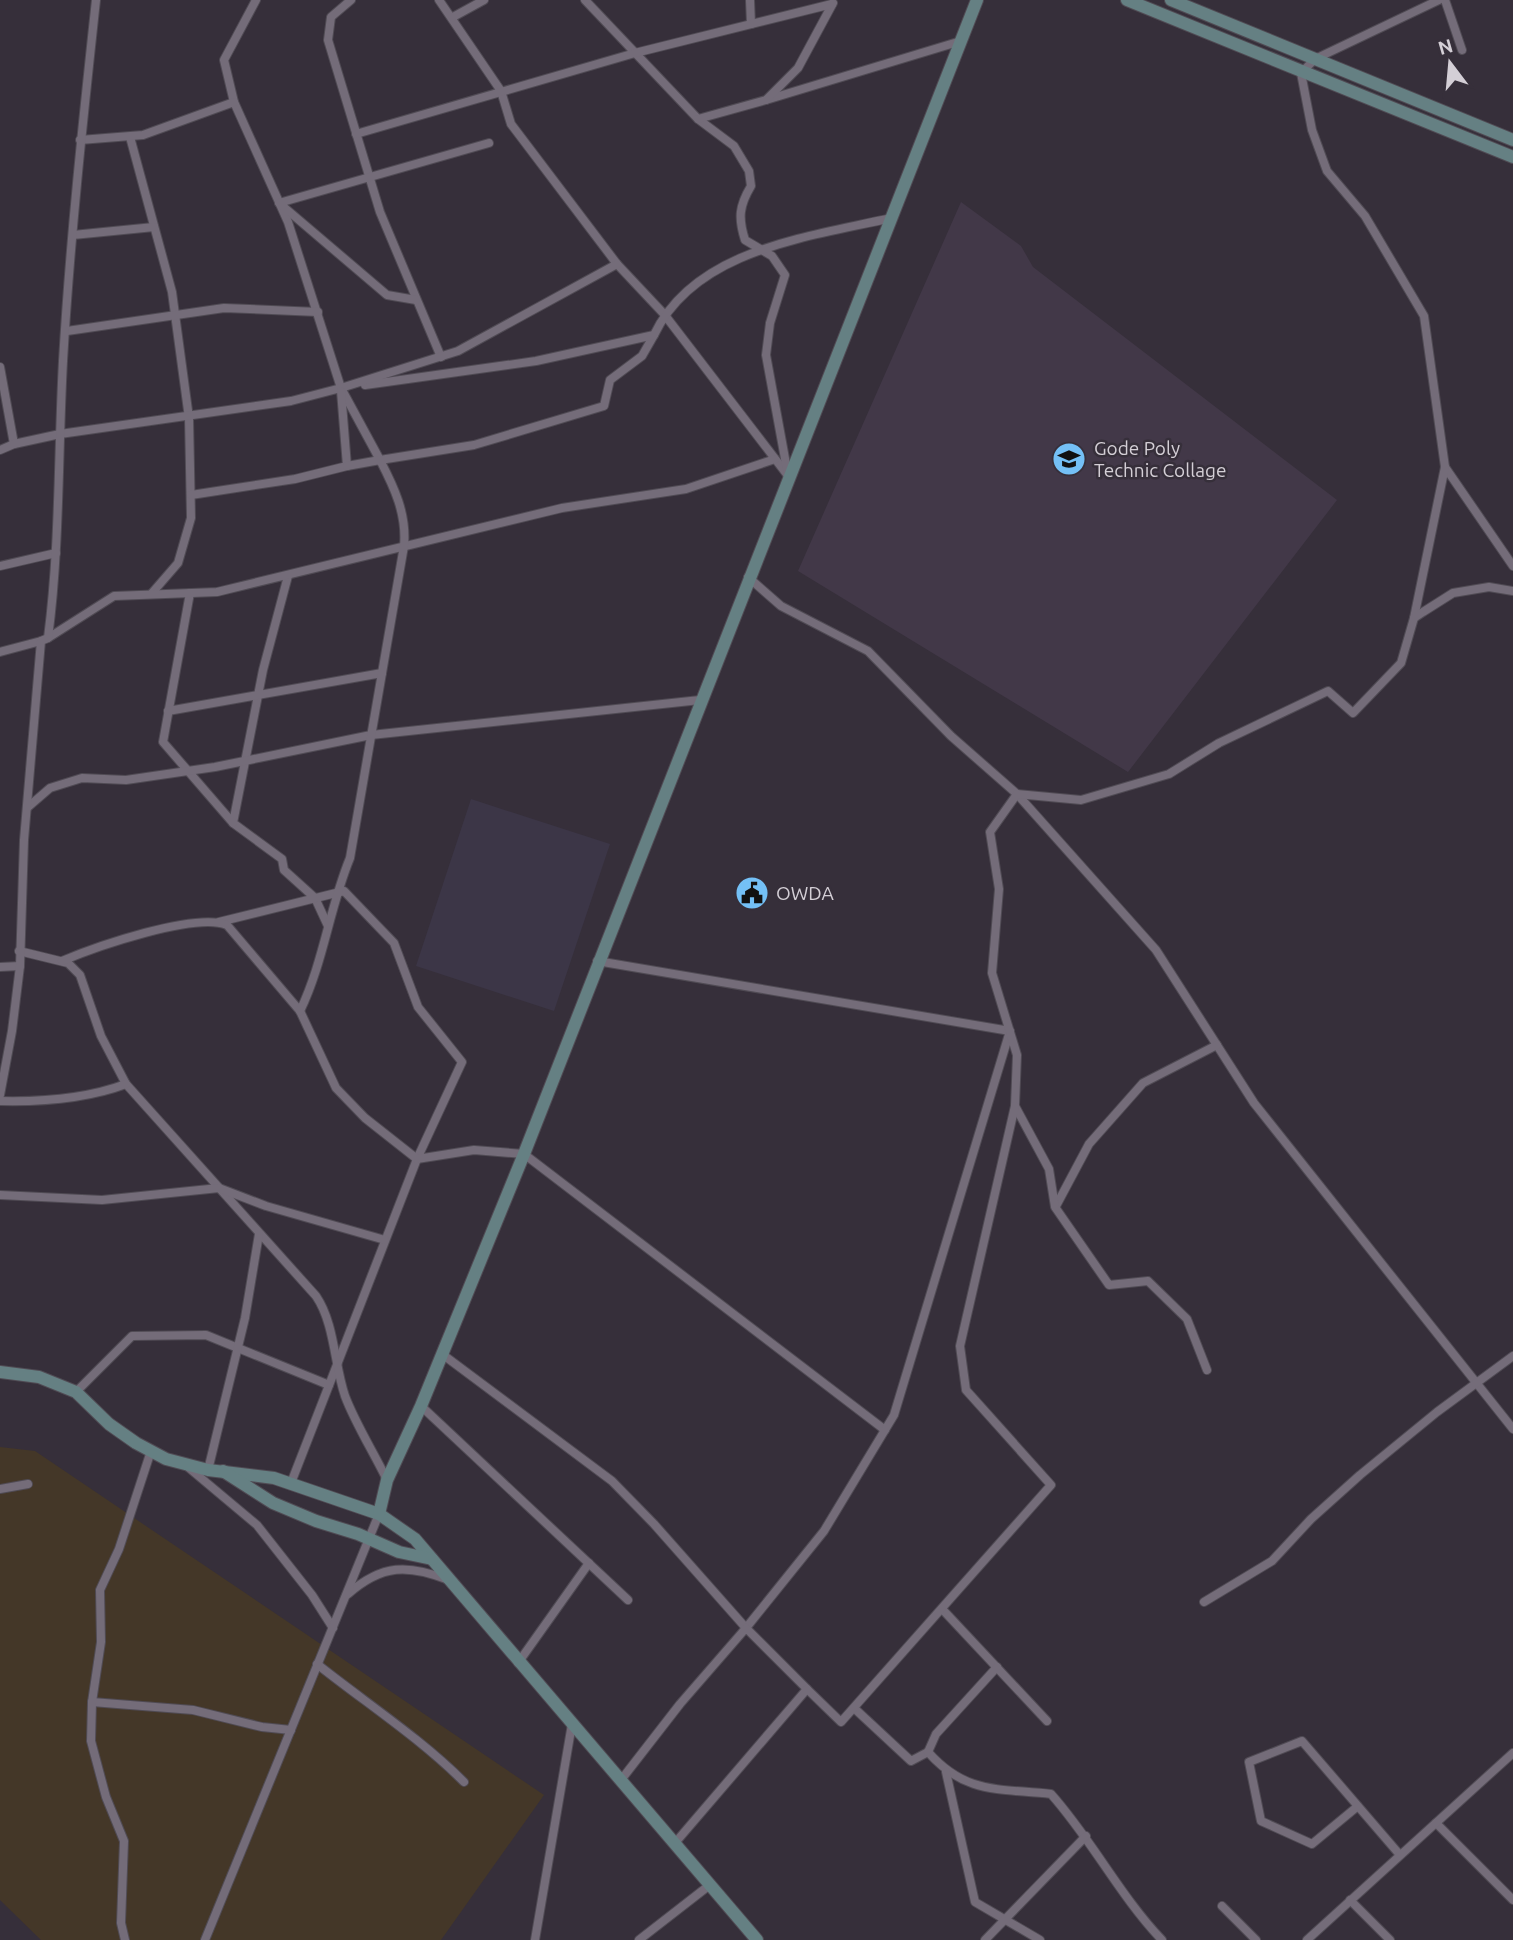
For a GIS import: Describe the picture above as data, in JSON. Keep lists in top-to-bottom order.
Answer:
{
  "places": {
    "school or university": ["Gode Poly Technic Collage"],
    "public building": ["OWDA"]
  },
  "north": "top"
}
